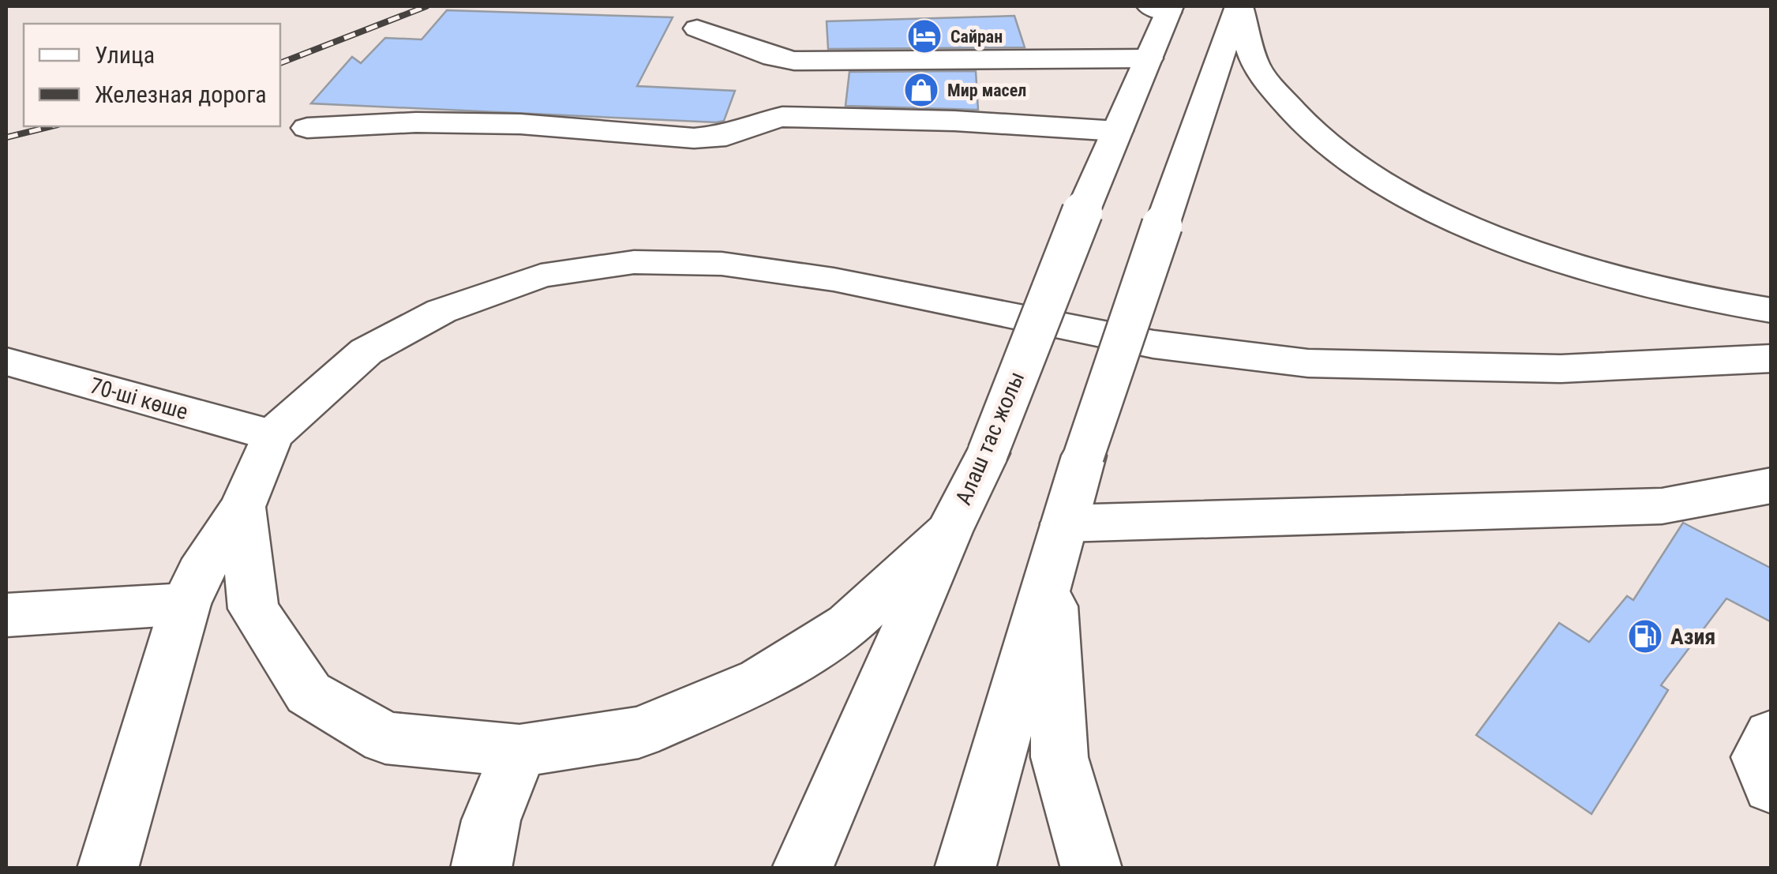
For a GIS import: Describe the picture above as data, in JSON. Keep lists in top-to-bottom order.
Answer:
{
  "streets": {
    "main road": ["70-ші көше", "Алаш тас жолы"]
  },
  "places": {
    "hotel": ["Сайран"],
    "shop": ["Мир масел"],
    "fuel station": ["Азия"]
  },
  "legend": ["Улица", "Железная дорога"]
}
